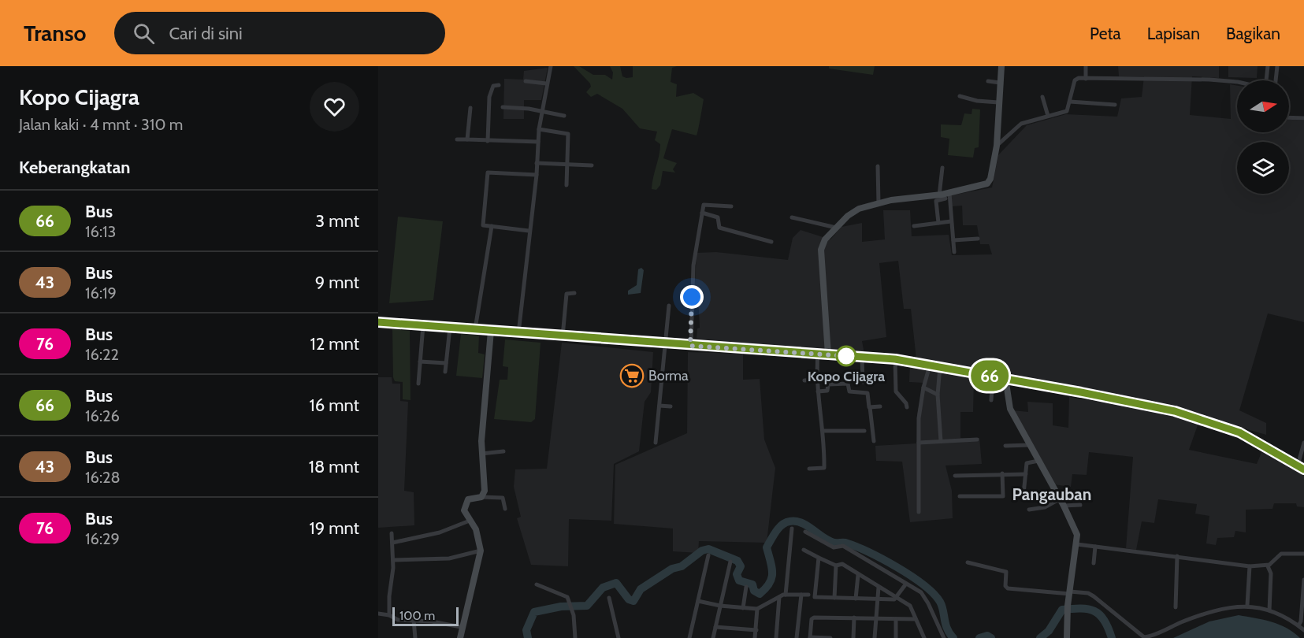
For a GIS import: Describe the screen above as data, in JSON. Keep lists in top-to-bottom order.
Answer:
{
  "districts": ["Pangauban"],
  "places": {
    "other": ["Kopo Cijagra"],
    "supermarket": ["Borma"]
  },
  "lines": ["bus line 66"],
  "scale_bar": "100 m",
  "north": "right",
  "page": {
    "header": "Transo",
    "search": "Cari di sini",
    "nav": ["Peta", "Lapisan", "Bagikan"],
    "heading": [
      ["Kopo Cijagra", "Jalan kaki · 4 mnt · 310 m"],
      "Keberangkatan"
    ],
    "on_map": "66",
    "list": [
      {
        "mark": "66",
        "name": "Bus",
        "note": "16:13",
        "value": "3 mnt"
      },
      {
        "mark": "43",
        "name": "Bus",
        "note": "16:19",
        "value": "9 mnt"
      },
      {
        "mark": "76",
        "name": "Bus",
        "note": "16:22",
        "value": "12 mnt"
      },
      {
        "mark": "66",
        "name": "Bus",
        "note": "16:26",
        "value": "16 mnt"
      },
      {
        "mark": "43",
        "name": "Bus",
        "note": "16:28",
        "value": "18 mnt"
      },
      {
        "mark": "76",
        "name": "Bus",
        "note": "16:29",
        "value": "19 mnt"
      }
    ],
    "scale": "100 m"
  }
}
